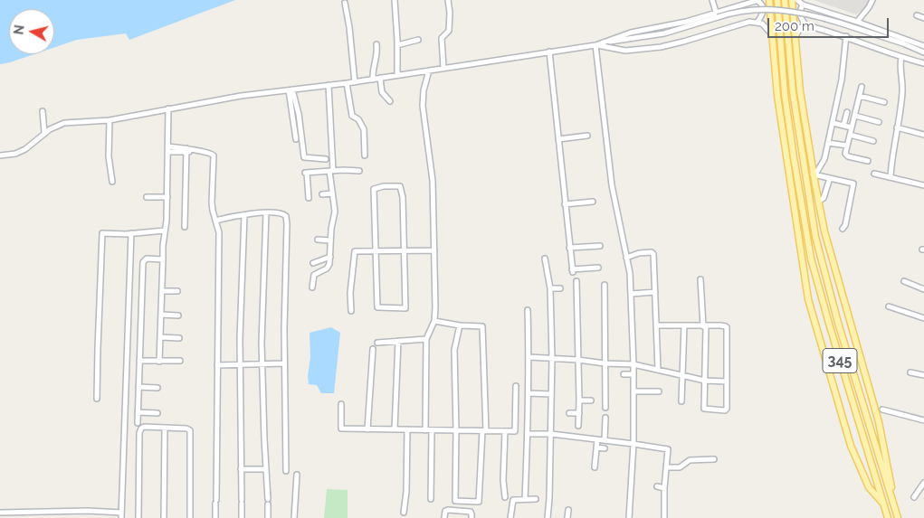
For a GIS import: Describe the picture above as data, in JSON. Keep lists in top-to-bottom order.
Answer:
{
  "streets": {
    "main road": ["345"]
  },
  "scale_bar": "200 m",
  "north": "left"
}
